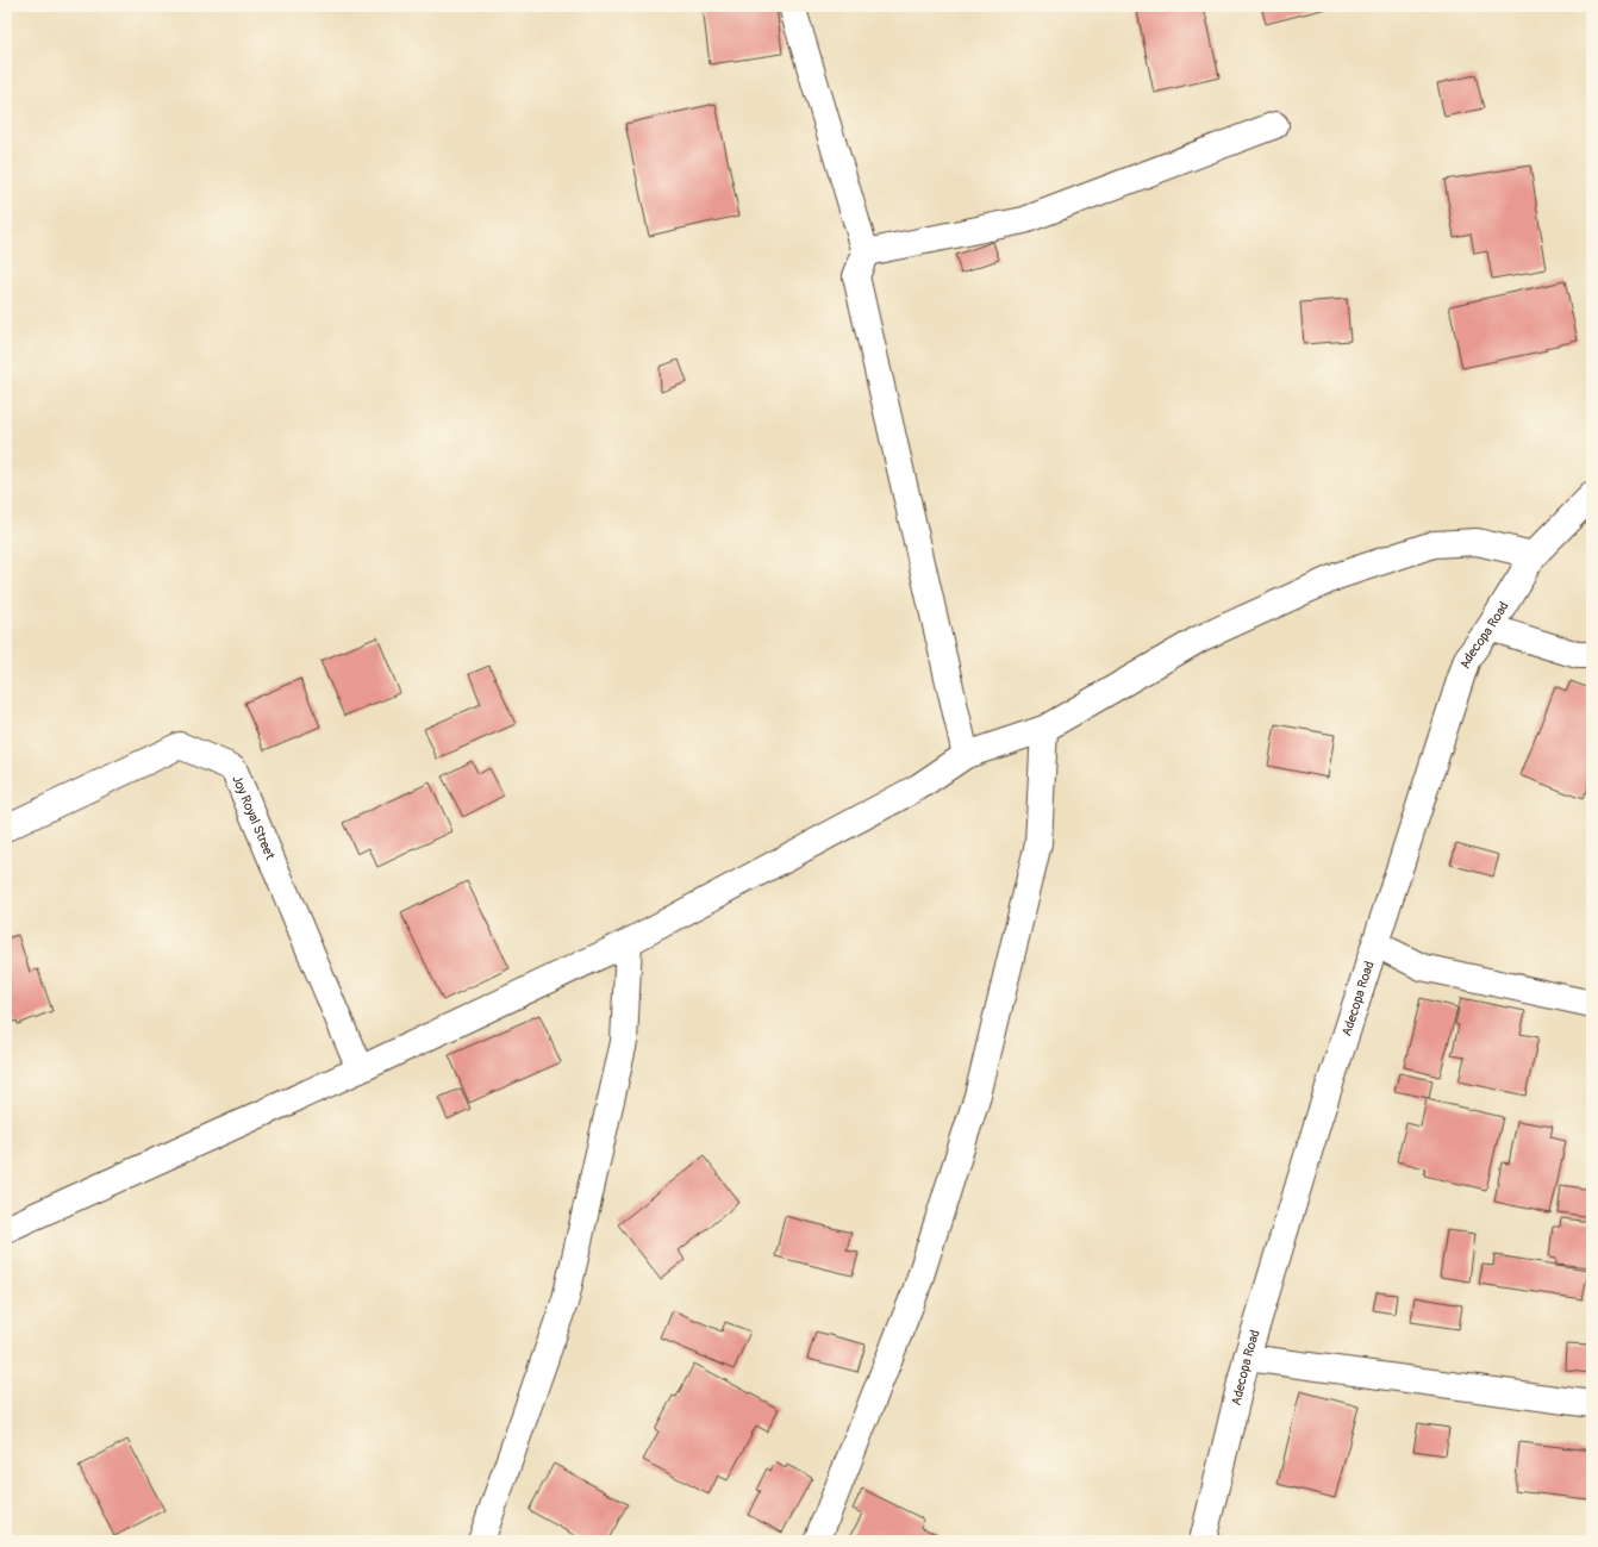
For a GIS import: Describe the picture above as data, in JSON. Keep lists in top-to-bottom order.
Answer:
{
  "streets": {
    "street": ["Adecopa Road", "Joy Royal Street"]
  }
}
